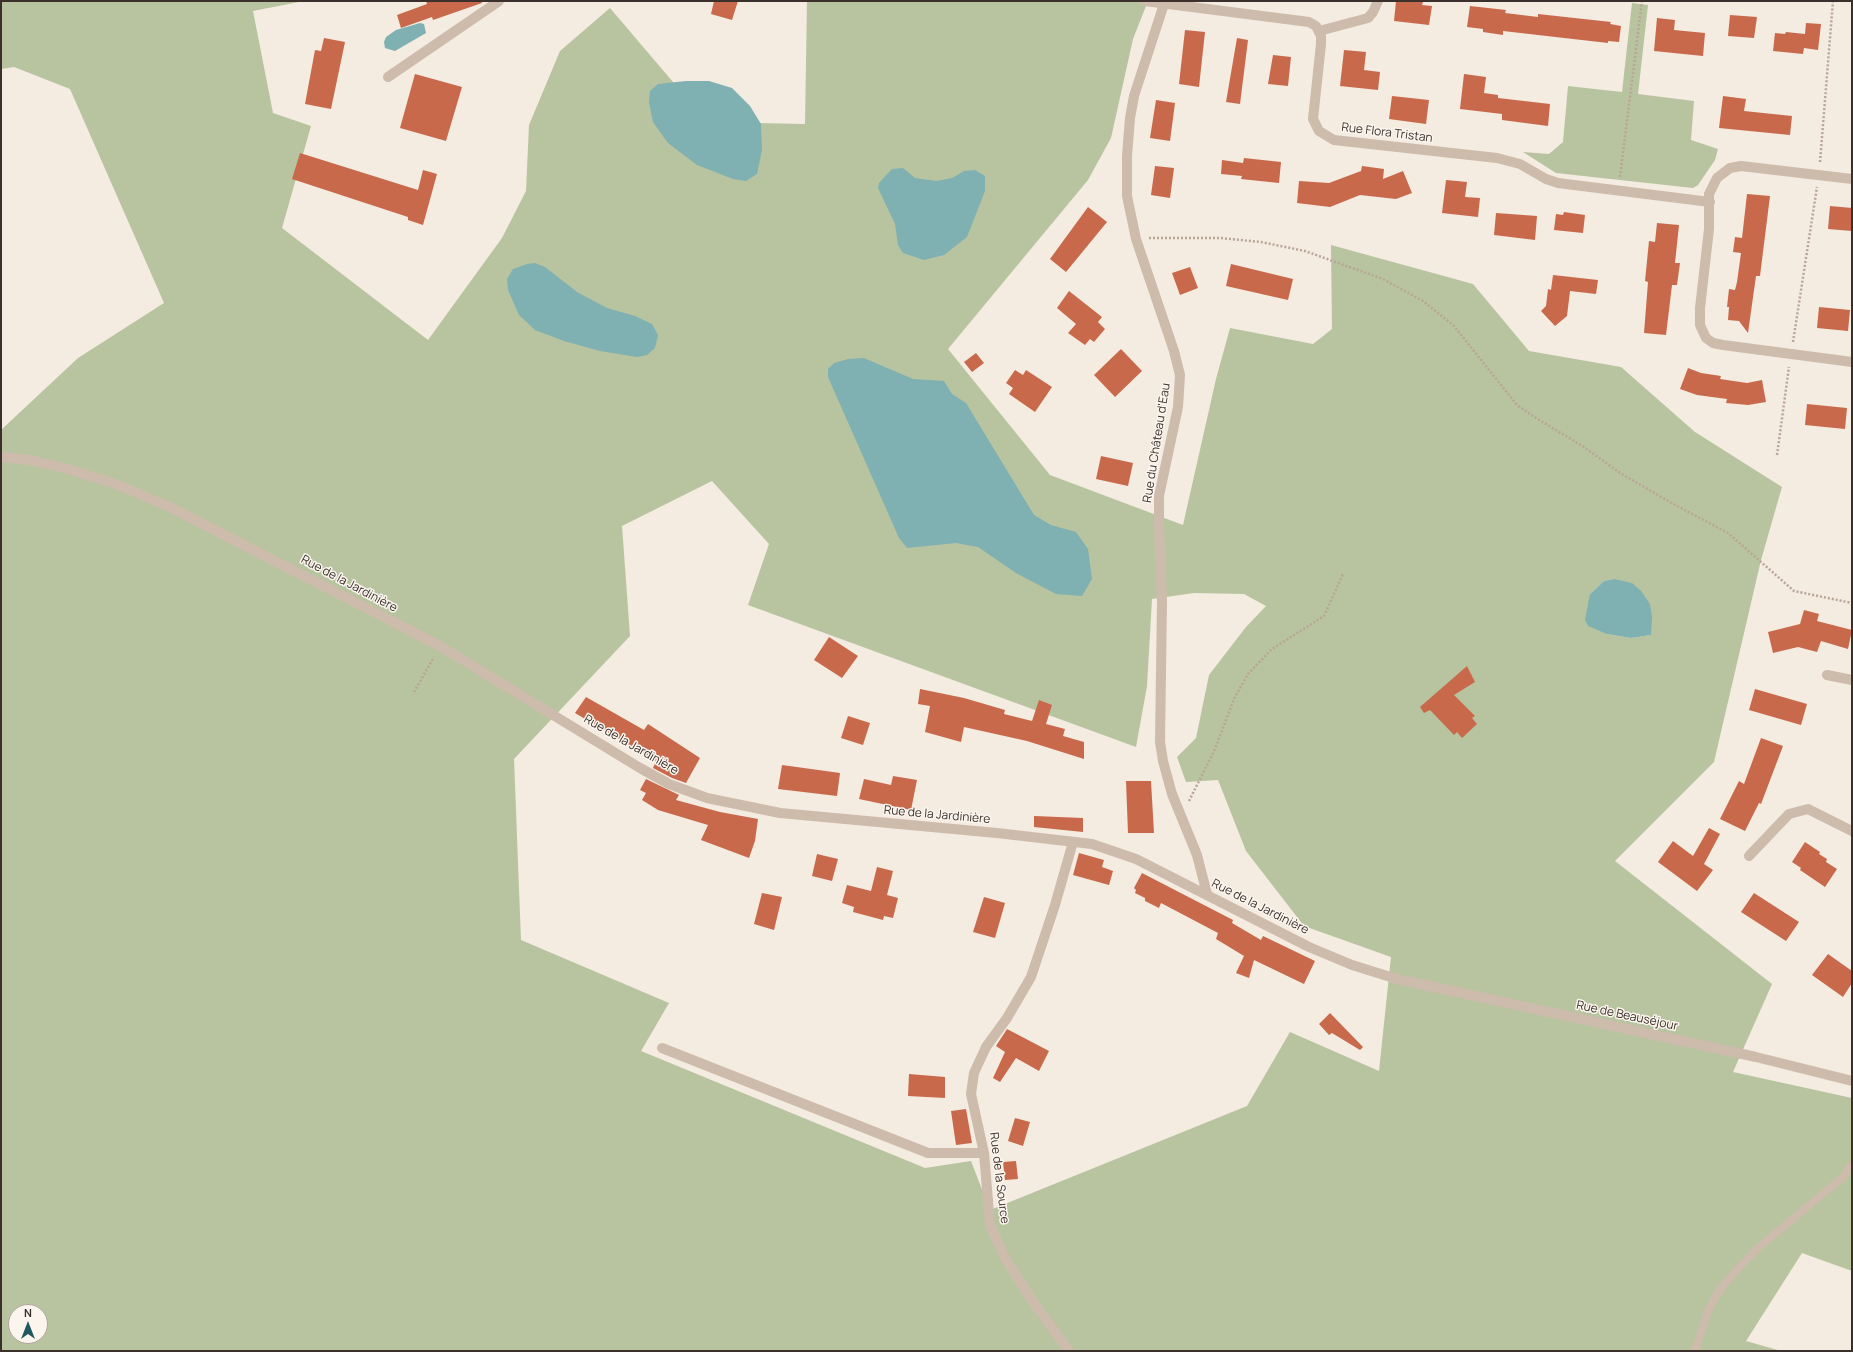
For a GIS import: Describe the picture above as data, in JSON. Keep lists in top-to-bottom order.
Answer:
{
  "streets": {
    "street": [
      "Rue Flora Tristan",
      "Rue du Château d'Eau",
      "Rue de la Jardinière",
      "Rue de Beauséjour",
      "Rue de la Source"
    ]
  },
  "crossings": [
    ["Rue du Château d'Eau", "Rue de la Jardinière"],
    ["Rue de la Jardinière", "Rue de Beauséjour"],
    ["Rue de la Jardinière", "Rue de la Source"]
  ],
  "north": "top"
}
